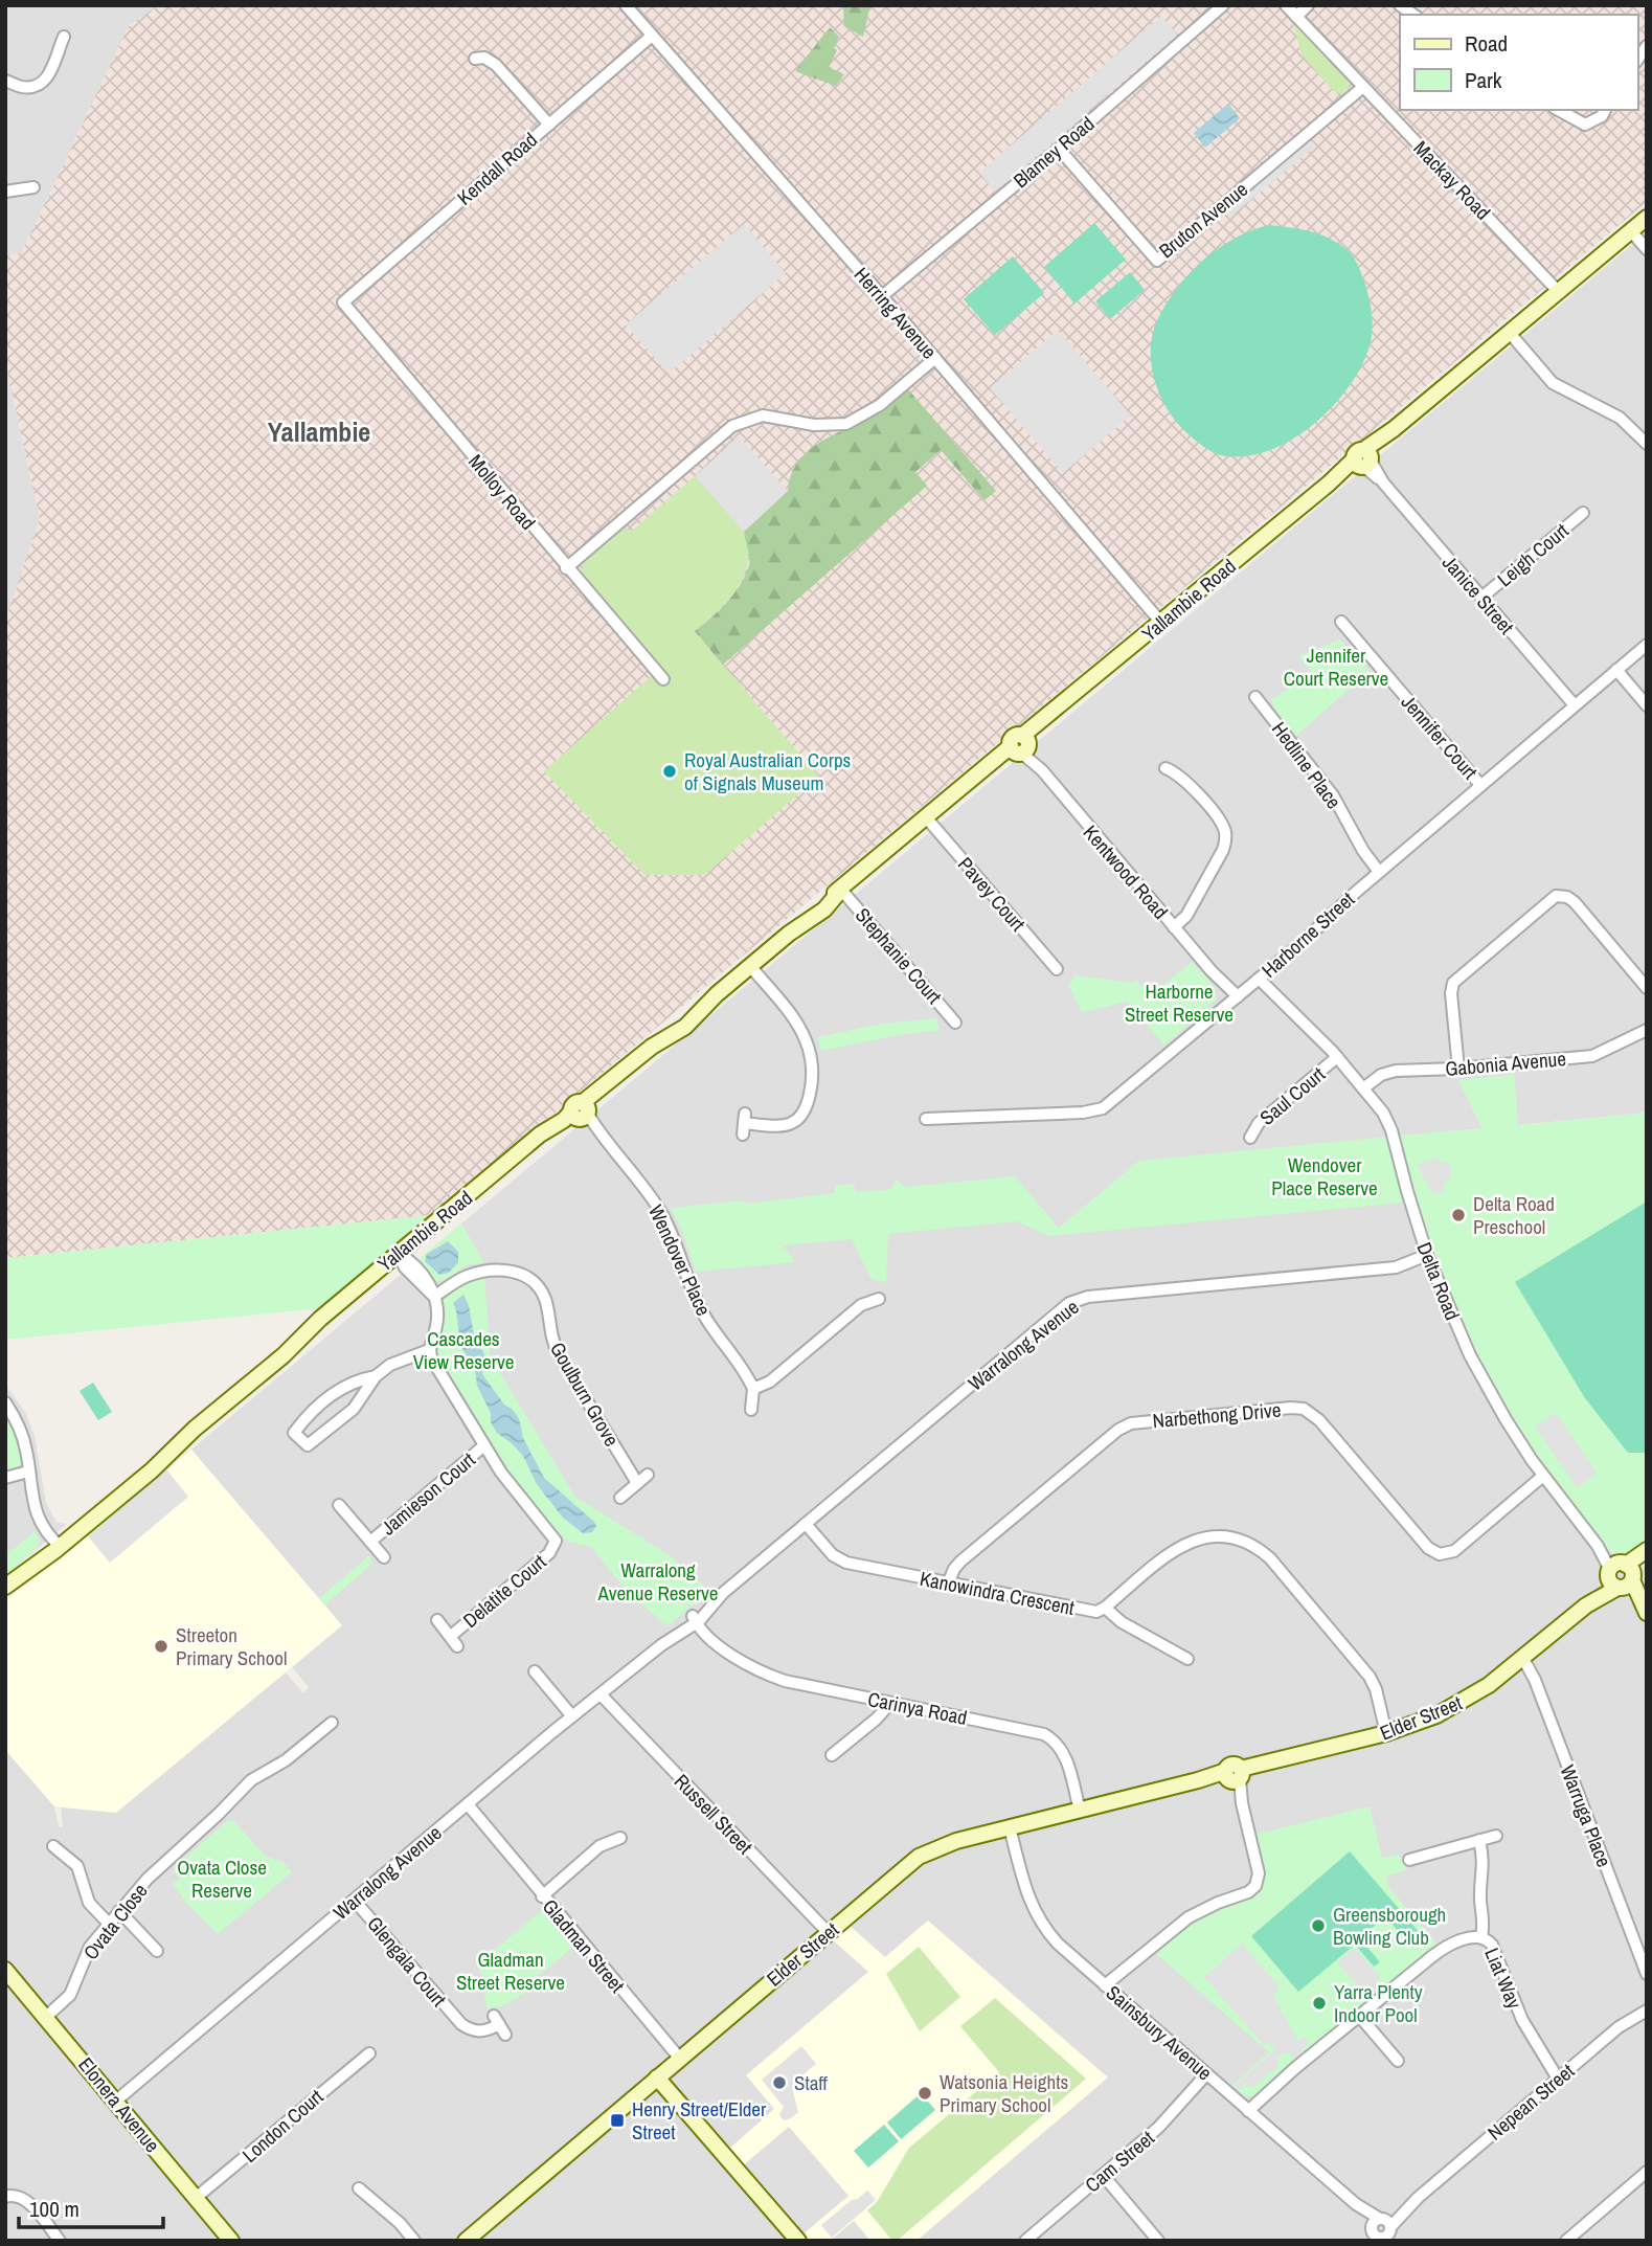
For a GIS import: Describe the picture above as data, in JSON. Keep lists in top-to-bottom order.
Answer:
{
  "streets": {
    "street": [
      "Blamey Road",
      "Kendall Road",
      "Mackay Road",
      "Bruton Avenue",
      "Herring Avenue",
      "Molloy Road",
      "Leigh Court",
      "Janice Street",
      "Yallambie Road",
      "Jennifer Court",
      "Hedline Place",
      "Kentwood Road",
      "Pavey Court",
      "Harborne Street",
      "Stephanie Court",
      "Gabonia Avenue",
      "Saul Court",
      "Wendover Place",
      "Delta Road",
      "Warralong Avenue",
      "Goulburn Grove",
      "Narbethong Drive",
      "Jamieson Court",
      "Delatite Court",
      "Kanowindra Crescent",
      "Carinya Road",
      "Elder Street",
      "Russell Street",
      "Warruga Place",
      "Ovata Close",
      "Gladman Street",
      "Glengala Court",
      "Liat Way",
      "Sainsbury Avenue",
      "Nepean Street",
      "Elonera Avenue",
      "London Court",
      "Cam Street"
    ]
  },
  "crossings": [
    ["Blamey Road", "Bruton Avenue"],
    ["Blamey Road", "Herring Avenue"],
    ["Kendall Road", "Herring Avenue"],
    ["Kendall Road", "Molloy Road"],
    ["Mackay Road", "Bruton Avenue"],
    ["Mackay Road", "Yallambie Road"],
    ["Herring Avenue", "Yallambie Road"],
    ["Leigh Court", "Janice Street"],
    ["Janice Street", "Yallambie Road"],
    ["Janice Street", "Harborne Street"],
    ["Yallambie Road", "Kentwood Road"],
    ["Yallambie Road", "Pavey Court"],
    ["Yallambie Road", "Stephanie Court"],
    ["Yallambie Road", "Wendover Place"],
    ["Jennifer Court", "Harborne Street"],
    ["Hedline Place", "Harborne Street"],
    ["Kentwood Road", "Harborne Street"],
    ["Harborne Street", "Delta Road"],
    ["Gabonia Avenue", "Delta Road"],
    ["Saul Court", "Delta Road"],
    ["Delta Road", "Warralong Avenue"],
    ["Delta Road", "Narbethong Drive"],
    ["Delta Road", "Elder Street"],
    ["Warralong Avenue", "Kanowindra Crescent"],
    ["Warralong Avenue", "Carinya Road"],
    ["Warralong Avenue", "Russell Street"],
    ["Warralong Avenue", "Gladman Street"],
    ["Warralong Avenue", "Glengala Court"],
    ["Warralong Avenue", "Elonera Avenue"],
    ["Narbethong Drive", "Kanowindra Crescent"],
    ["Jamieson Court", "Delatite Court"],
    ["Carinya Road", "Elder Street"],
    ["Elder Street", "Russell Street"],
    ["Elder Street", "Warruga Place"],
    ["Elder Street", "Gladman Street"],
    ["Elder Street", "Sainsbury Avenue"],
    ["Ovata Close", "Elonera Avenue"],
    ["Liat Way", "Sainsbury Avenue"],
    ["Liat Way", "Nepean Street"],
    ["Sainsbury Avenue", "Nepean Street"],
    ["Sainsbury Avenue", "Cam Street"],
    ["Elonera Avenue", "London Court"]
  ],
  "districts": ["Yallambie"],
  "parks": [
    "Jennifer Court Reserve",
    "Harborne Street Reserve",
    "Wendover Place Reserve",
    "Cascades View Reserve",
    "Warralong Avenue Reserve",
    "Ovata Close Reserve",
    "Gladman Street Reserve"
  ],
  "places": {
    "other": [
      "Royal Australian Corps of Signals Museum",
      "Delta Road Preschool",
      "Streeton Primary School",
      "Greensborough Bowling Club",
      "Yarra Plenty Indoor Pool",
      "Staff",
      "Watsonia Heights Primary School"
    ],
    "transit": ["Henry Street/Elder Street"]
  },
  "legend": ["Road", "Park"],
  "scale_bar": "100 m"
}
